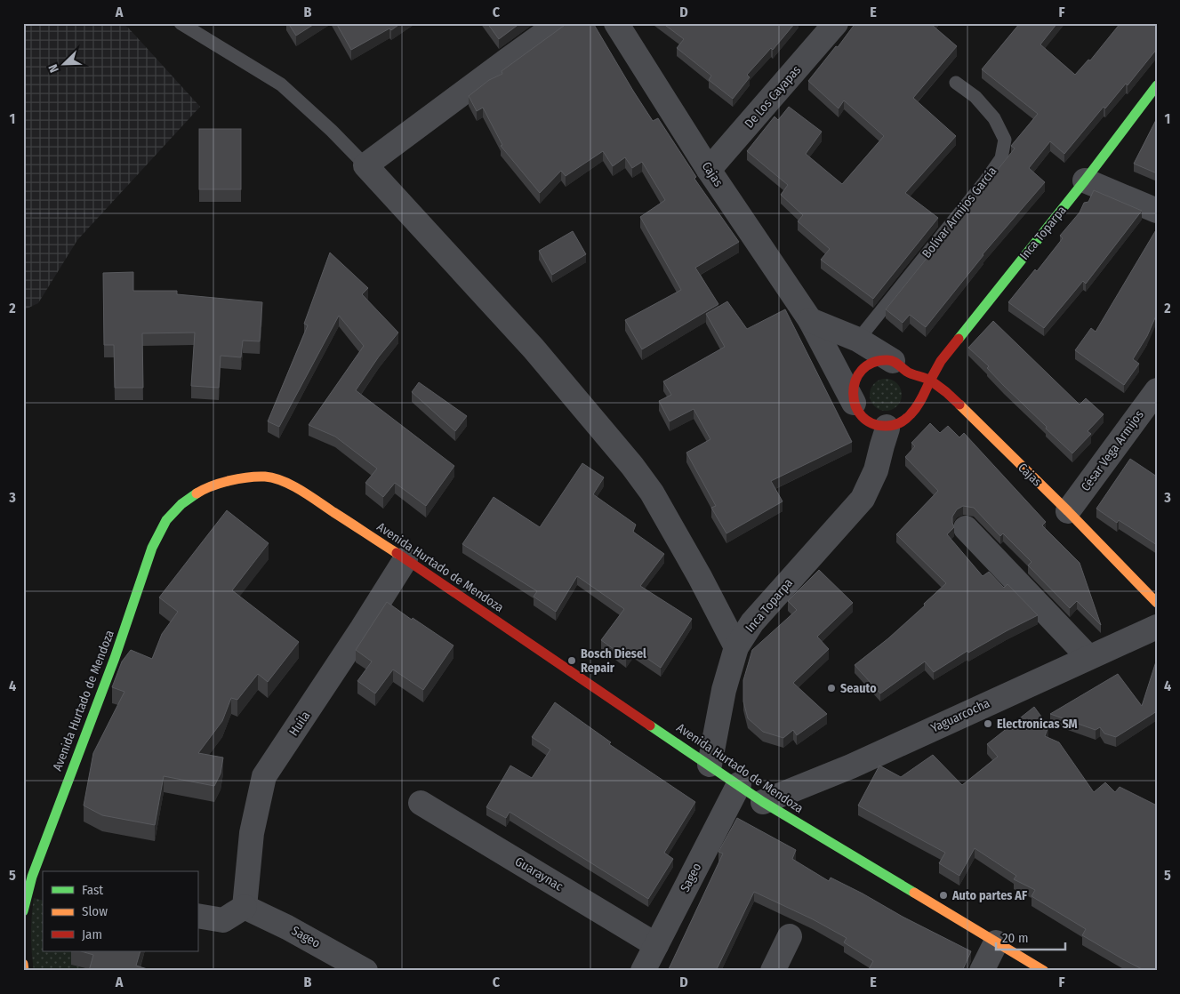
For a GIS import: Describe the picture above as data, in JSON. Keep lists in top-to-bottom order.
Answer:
{
  "streets": {
    "main road": ["Cajas", "Inca Toparpa", "Avenida Hurtado de Mendoza"],
    "street": [
      "De Los Cayapas",
      "César Vega Armijos",
      "Yaguarcocha",
      "Huila",
      "Guaraynac",
      "Sageo"
    ],
    "lane": ["Bolívar Armijos García"]
  },
  "crossings": [
    ["De Los Cayapas", "Cajas"],
    ["Cajas", "Bolívar Armijos García"],
    ["Cajas", "Inca Toparpa"],
    ["Cajas", "César Vega Armijos"],
    ["Inca Toparpa", "Avenida Hurtado de Mendoza"],
    ["Avenida Hurtado de Mendoza", "Yaguarcocha"],
    ["Avenida Hurtado de Mendoza", "Huila"],
    ["Avenida Hurtado de Mendoza", "Sageo"],
    ["Huila", "Sageo"],
    ["Guaraynac", "Sageo"]
  ],
  "places": [
    "Bosch Diesel Repair",
    "Seauto",
    "Electronicas SM",
    "Auto partes AF"
  ],
  "legend": ["Fast", "Slow", "Jam"],
  "scale_bar": "20 m",
  "north": "bottom left",
  "grid": {
    "columns": [
      "A",
      "B",
      "C",
      "D",
      "E",
      "F"
    ],
    "rows": [
      "1",
      "2",
      "3",
      "4",
      "5"
    ]
  }
}
